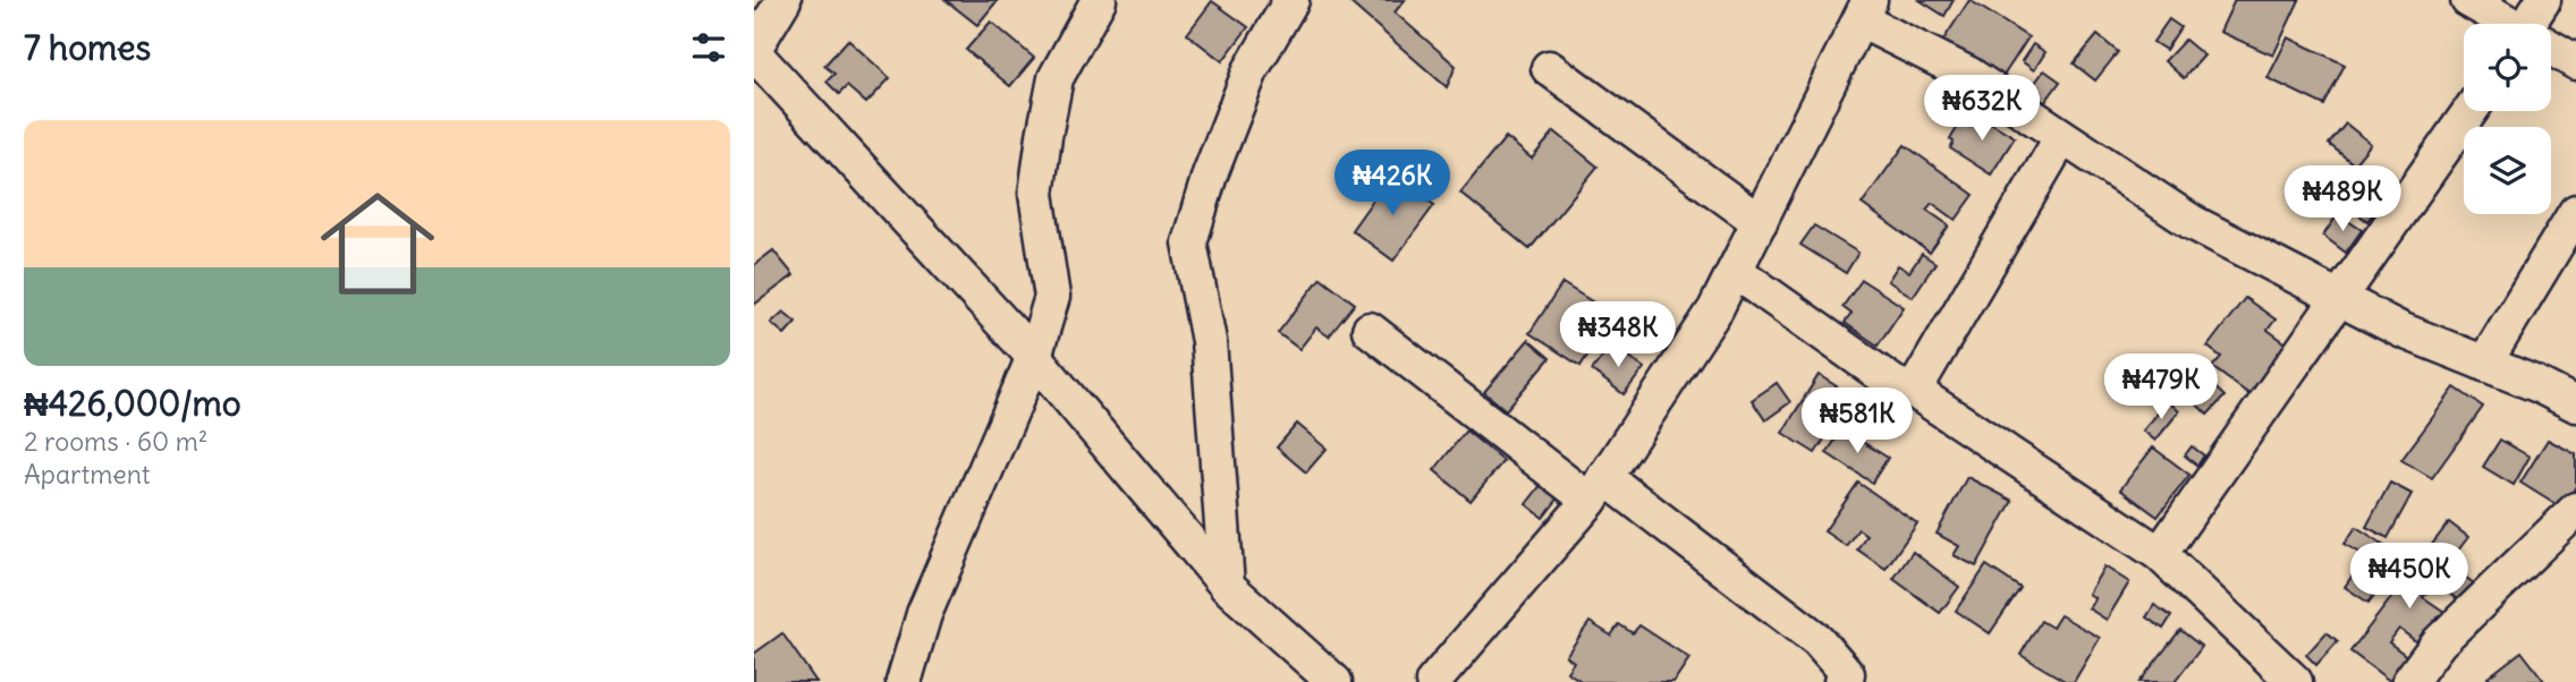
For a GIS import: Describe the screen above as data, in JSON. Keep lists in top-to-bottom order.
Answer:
{
  "page": {
    "heading": "7 homes",
    "price": [
      "₦632K",
      "₦426K",
      "₦489K",
      "₦348K",
      "₦479K",
      "₦581K",
      "₦450K"
    ],
    "list": [
      {
        "name": "₦426,000/mo",
        "note": "2 rooms · 60 m² · Apartment"
      }
    ]
  }
}
